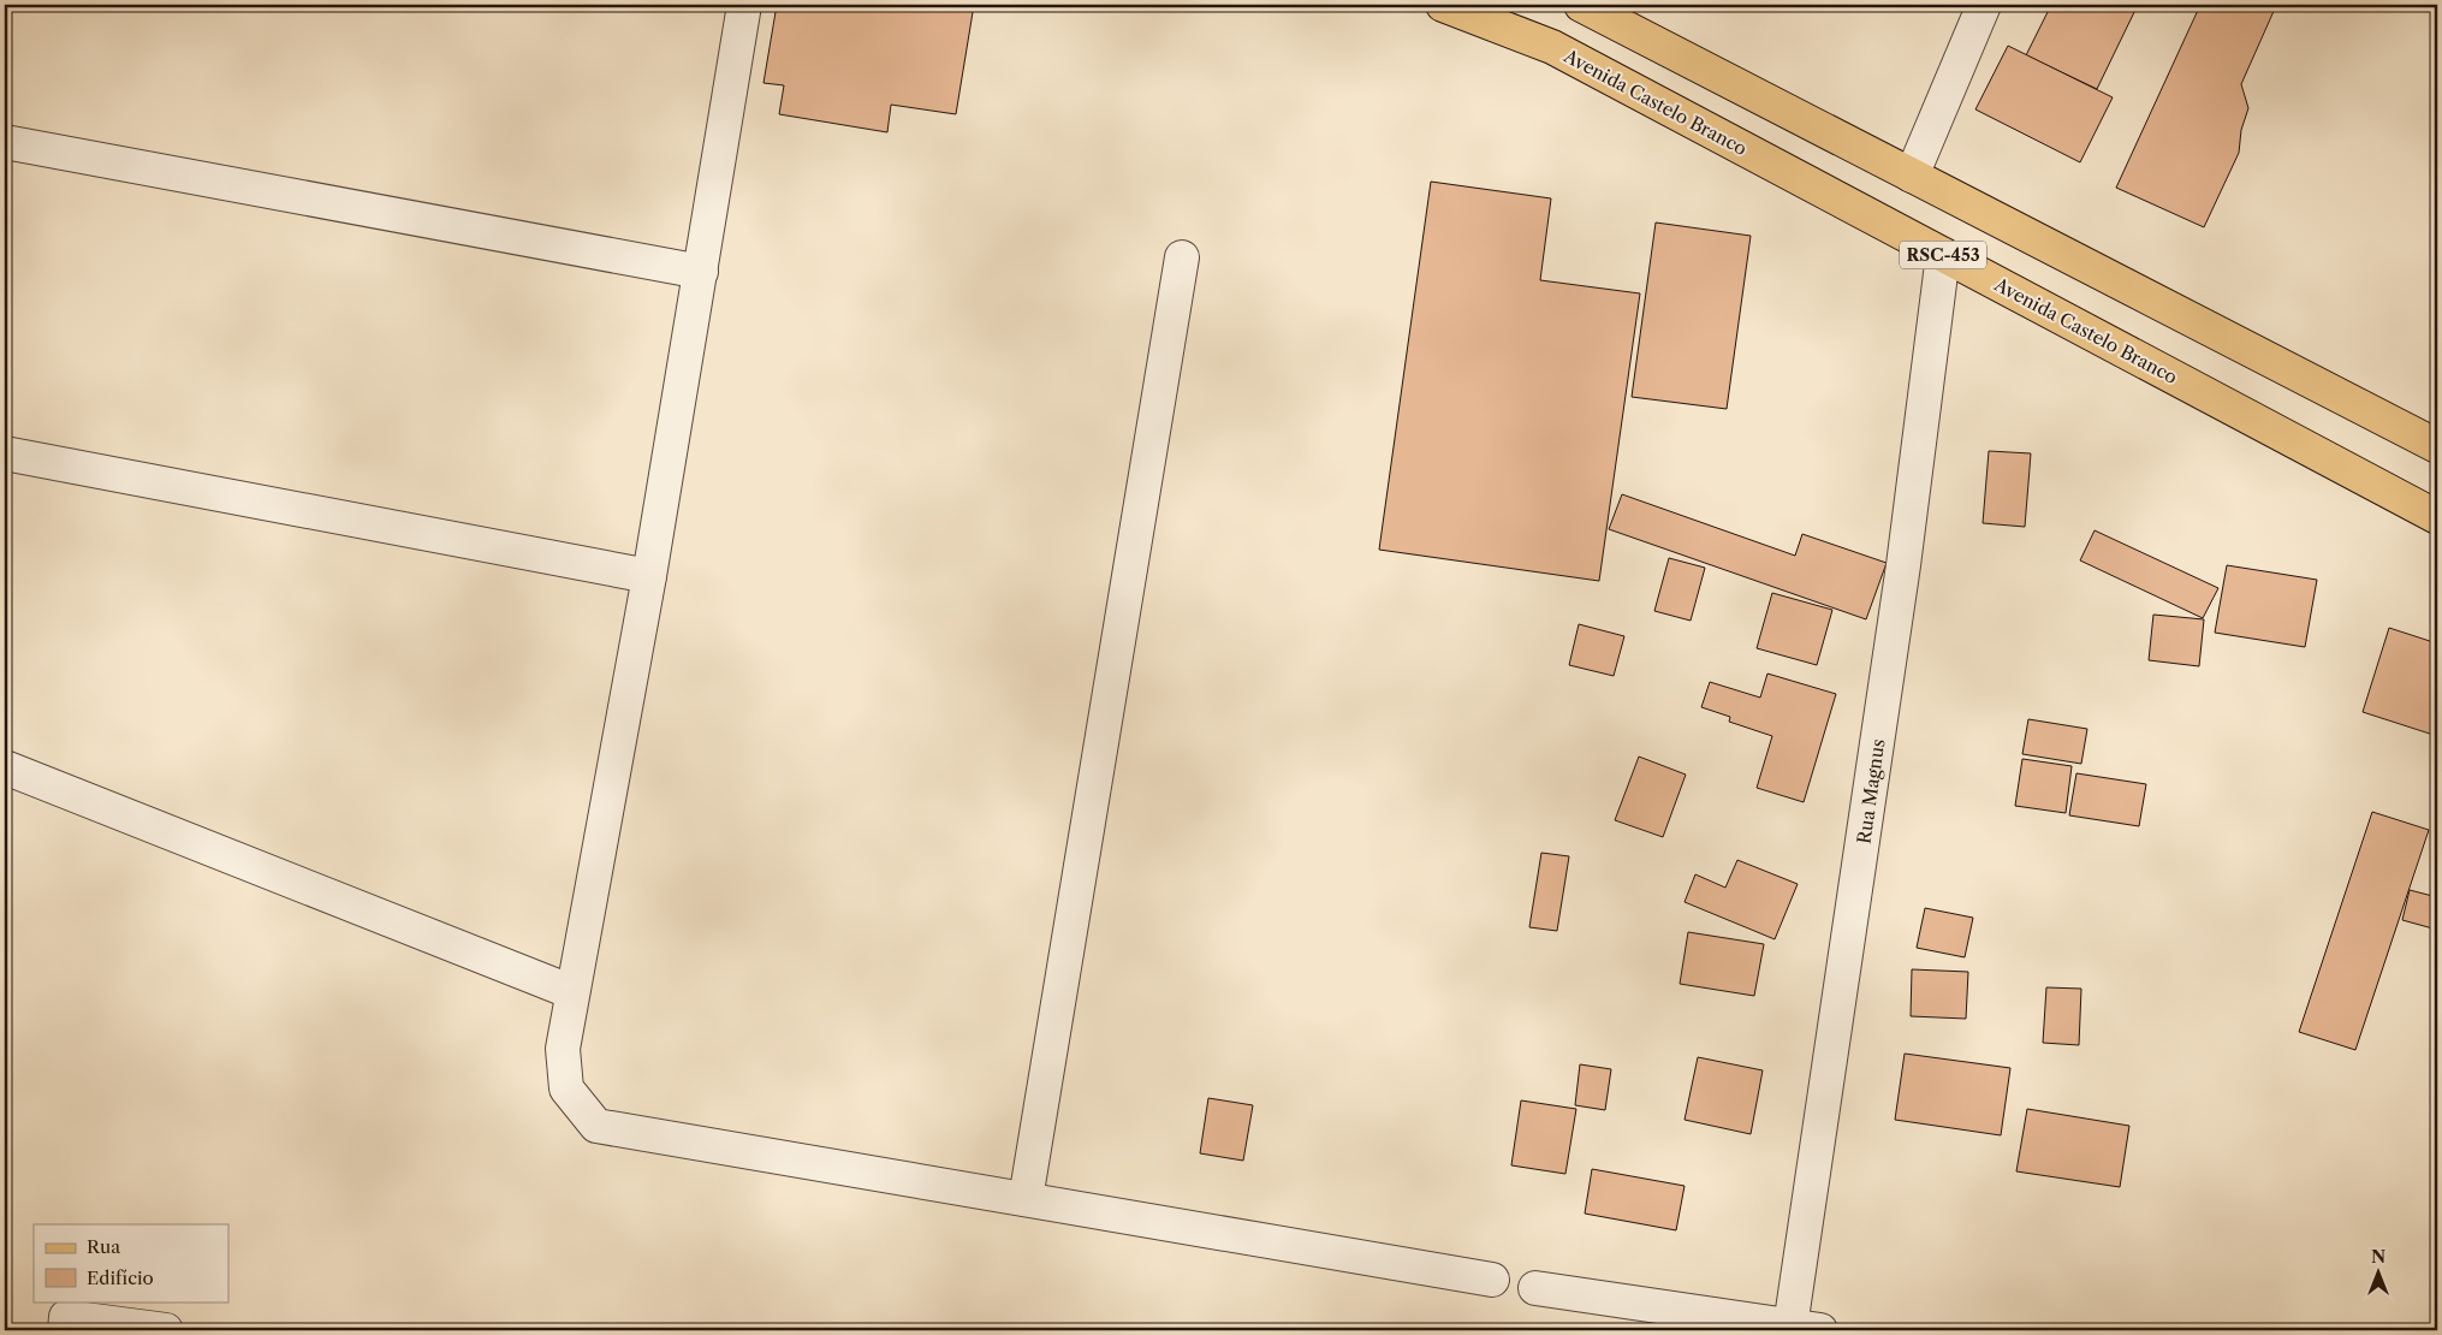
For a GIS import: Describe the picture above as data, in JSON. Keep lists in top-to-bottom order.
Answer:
{
  "streets": {
    "main road": ["Avenida Castelo Branco", "RSC-453"],
    "street": ["Rua Magnus"]
  },
  "crossings": [
    ["Avenida Castelo Branco", "Rua Magnus"]
  ],
  "legend": ["Rua", "Edifício"],
  "north": "top"
}
